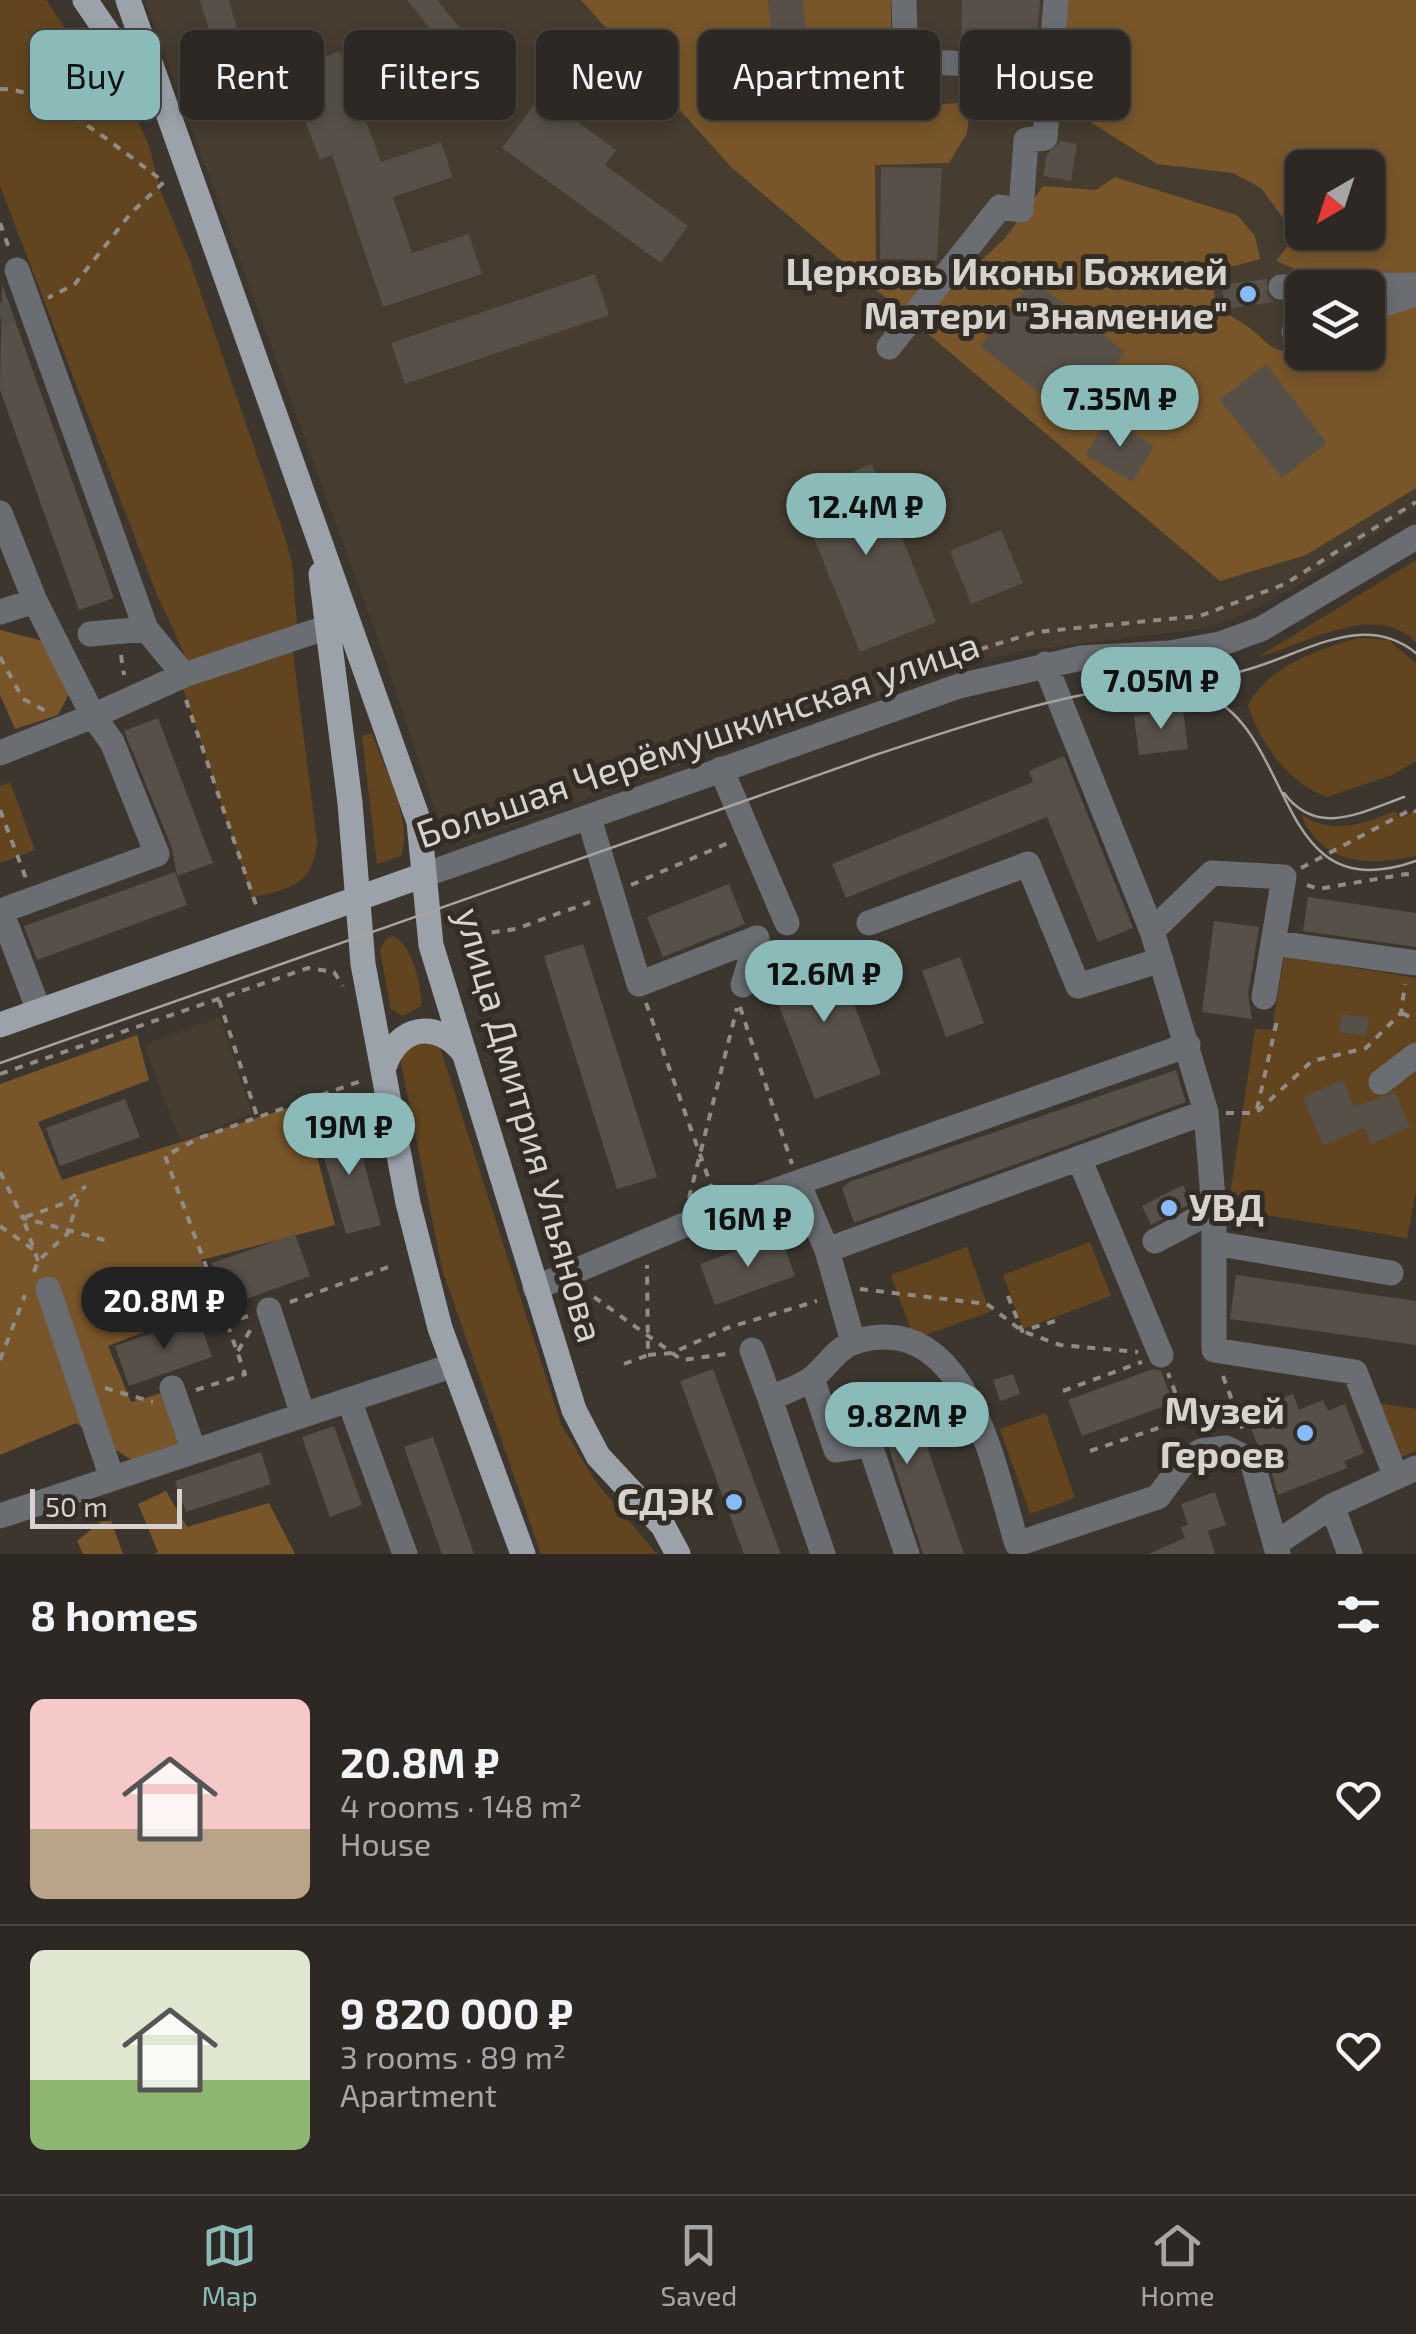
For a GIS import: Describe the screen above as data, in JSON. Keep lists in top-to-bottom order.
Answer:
{
  "streets": {
    "main road": ["Большая Черёмушкинская улица", "улица Дмитрия Ульянова"]
  },
  "crossings": [
    ["Большая Черёмушкинская улица", "улица Дмитрия Ульянова"]
  ],
  "places": [
    "Церковь Иконы Божией Матери \"Знамение\"",
    "УВД",
    "Музей Героев",
    "СДЭК"
  ],
  "scale_bar": "50 m",
  "north": "bottom left",
  "page": {
    "chip": [
      "Buy",
      "Rent",
      "Filters",
      "New",
      "Apartment",
      "House"
    ],
    "price": [
      "7.35M ₽",
      "12.4M ₽",
      "7.05M ₽",
      "12.6M ₽",
      "19M ₽",
      "16M ₽",
      "20.8M ₽",
      "9.82M ₽"
    ],
    "scale": "50 m",
    "heading": "8 homes",
    "list": [
      {
        "name": "20.8M ₽",
        "note": "4 rooms · 148 m² · House"
      },
      {
        "name": "9 820 000 ₽",
        "note": "3 rooms · 89 m² · Apartment"
      }
    ],
    "tabs": ["Map", "Saved", "Home"]
  }
}
